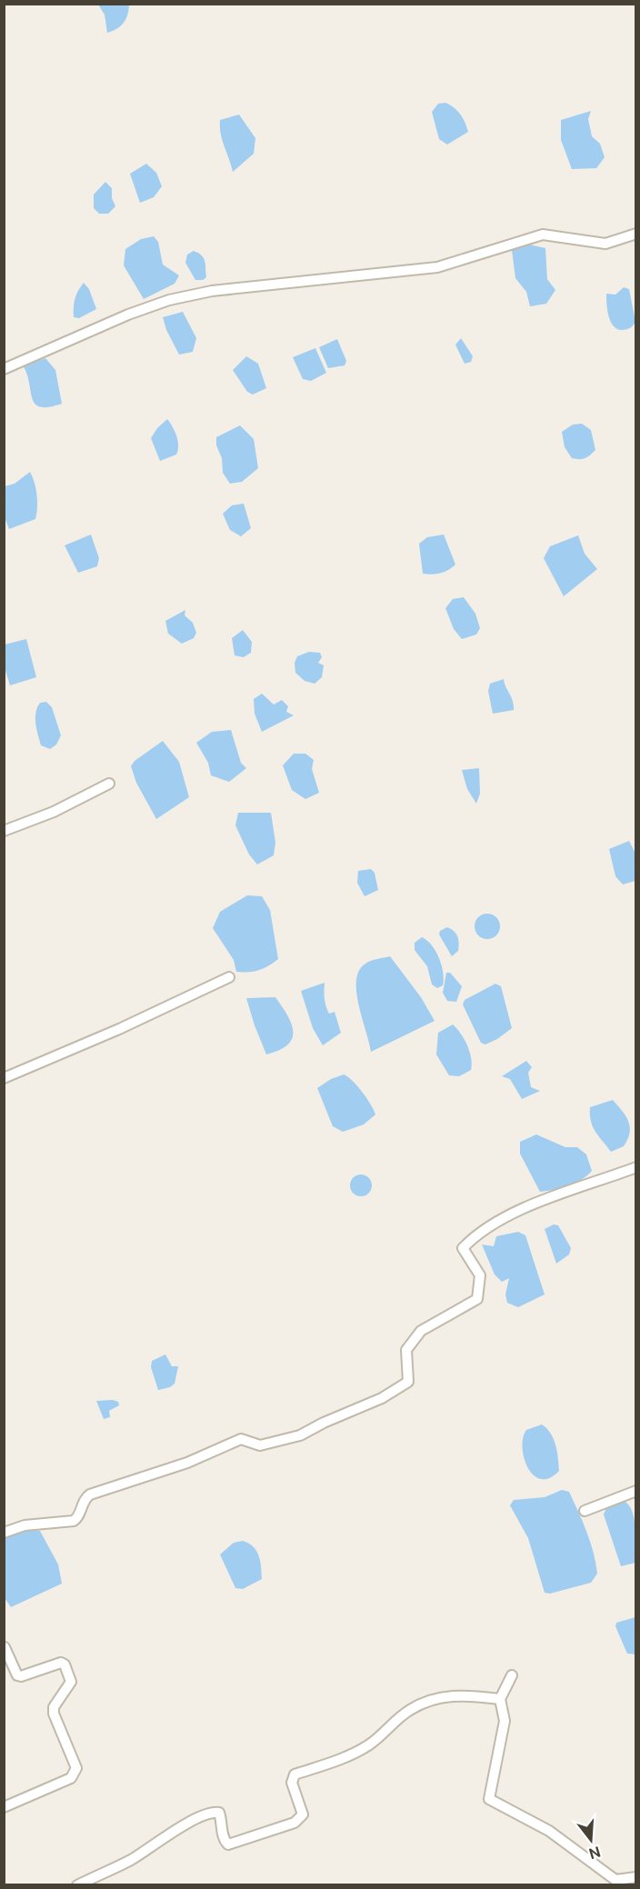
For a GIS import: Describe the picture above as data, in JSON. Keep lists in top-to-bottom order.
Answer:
{
  "north": "bottom"
}
